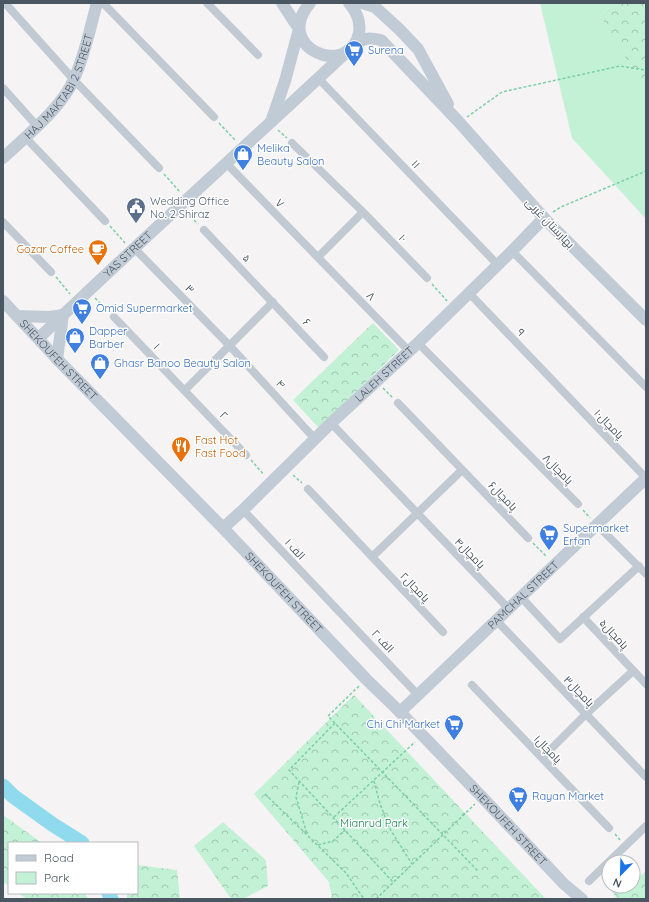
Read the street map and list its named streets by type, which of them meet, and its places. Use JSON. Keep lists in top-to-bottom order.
{
  "streets": {
    "street": [
      "HAJ MAKTABI 2 STREET",
      "۱۱",
      "۷",
      "بهارستان غربی",
      "۱۰",
      "YAS STREET",
      "۵",
      "۳",
      "۸",
      "۶",
      "۹",
      "۱",
      "SHEKOUFEH STREET",
      "LALEH STREET",
      "۴",
      "۲",
      "پامچال۱۰",
      "پامچال۸",
      "پامچال۶",
      "۱ الف",
      "پامچال۴",
      "پامچال۲",
      "PAMCHAL STREET",
      "پامچال۵",
      "۲ الف",
      "پامچال۳",
      "پامچال۱"
    ]
  },
  "crossings": [
    ["۱۱", "YAS STREET"],
    ["۱۱", "LALEH STREET"],
    ["۷", "YAS STREET"],
    ["۷", "۸"],
    ["بهارستان غربی", "YAS STREET"],
    ["بهارستان غربی", "LALEH STREET"],
    ["YAS STREET", "۳"],
    ["YAS STREET", "SHEKOUFEH STREET"],
    ["۵", "۶"],
    ["۳", "۴"],
    ["۸", "LALEH STREET"],
    ["۹", "LALEH STREET"],
    ["۹", "پامچال۱۰"],
    ["۱", "۲"],
    ["SHEKOUFEH STREET", "LALEH STREET"],
    ["SHEKOUFEH STREET", "PAMCHAL STREET"],
    ["LALEH STREET", "۴"],
    ["LALEH STREET", "پامچال۸"],
    ["LALEH STREET", "۱ الف"],
    ["پامچال۱۰", "PAMCHAL STREET"],
    ["۱ الف", "۲ الف"],
    ["پامچال۴", "PAMCHAL STREET"],
    ["PAMCHAL STREET", "۲ الف"],
    ["PAMCHAL STREET", "پامچال۳"]
  ],
  "parks": ["Mianrud Park"],
  "places": {
    "supermarket": [
      "Surena",
      "Omid Supermarket",
      "Supermarket Erfan",
      "Chi Chi Market",
      "Rayan Market"
    ],
    "shop": ["Melika Beauty Salon", "Dapper Barber", "Ghasr Banoo Beauty Salon"],
    "public building": ["Wedding Office No. 2 Shiraz"],
    "cafe": ["Gozar Coffee"],
    "restaurant": ["Fast Hot Fast Food"]
  },
  "legend": ["Road", "Park"],
  "north": "bottom left"
}
